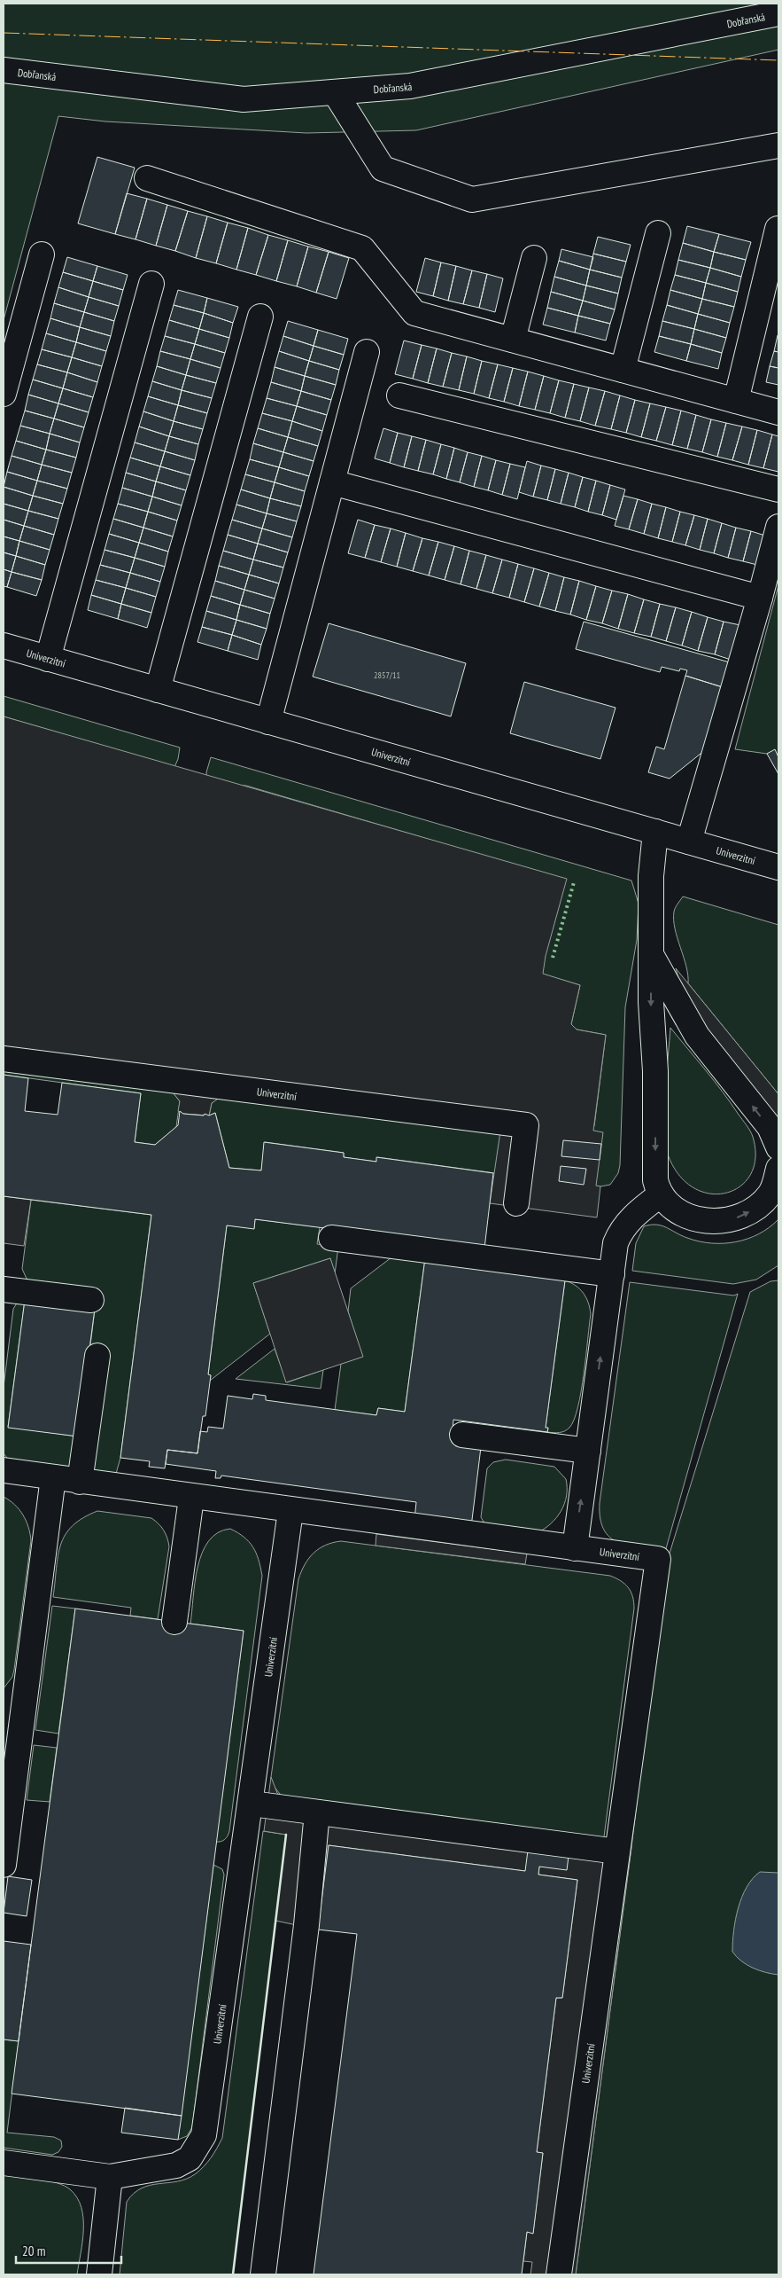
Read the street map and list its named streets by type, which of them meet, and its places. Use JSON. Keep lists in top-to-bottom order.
{
  "streets": {
    "street": ["Dobřanská", "Univerzitní"]
  },
  "house_numbers": ["2857/11"],
  "scale_bar": "20 m"
}
